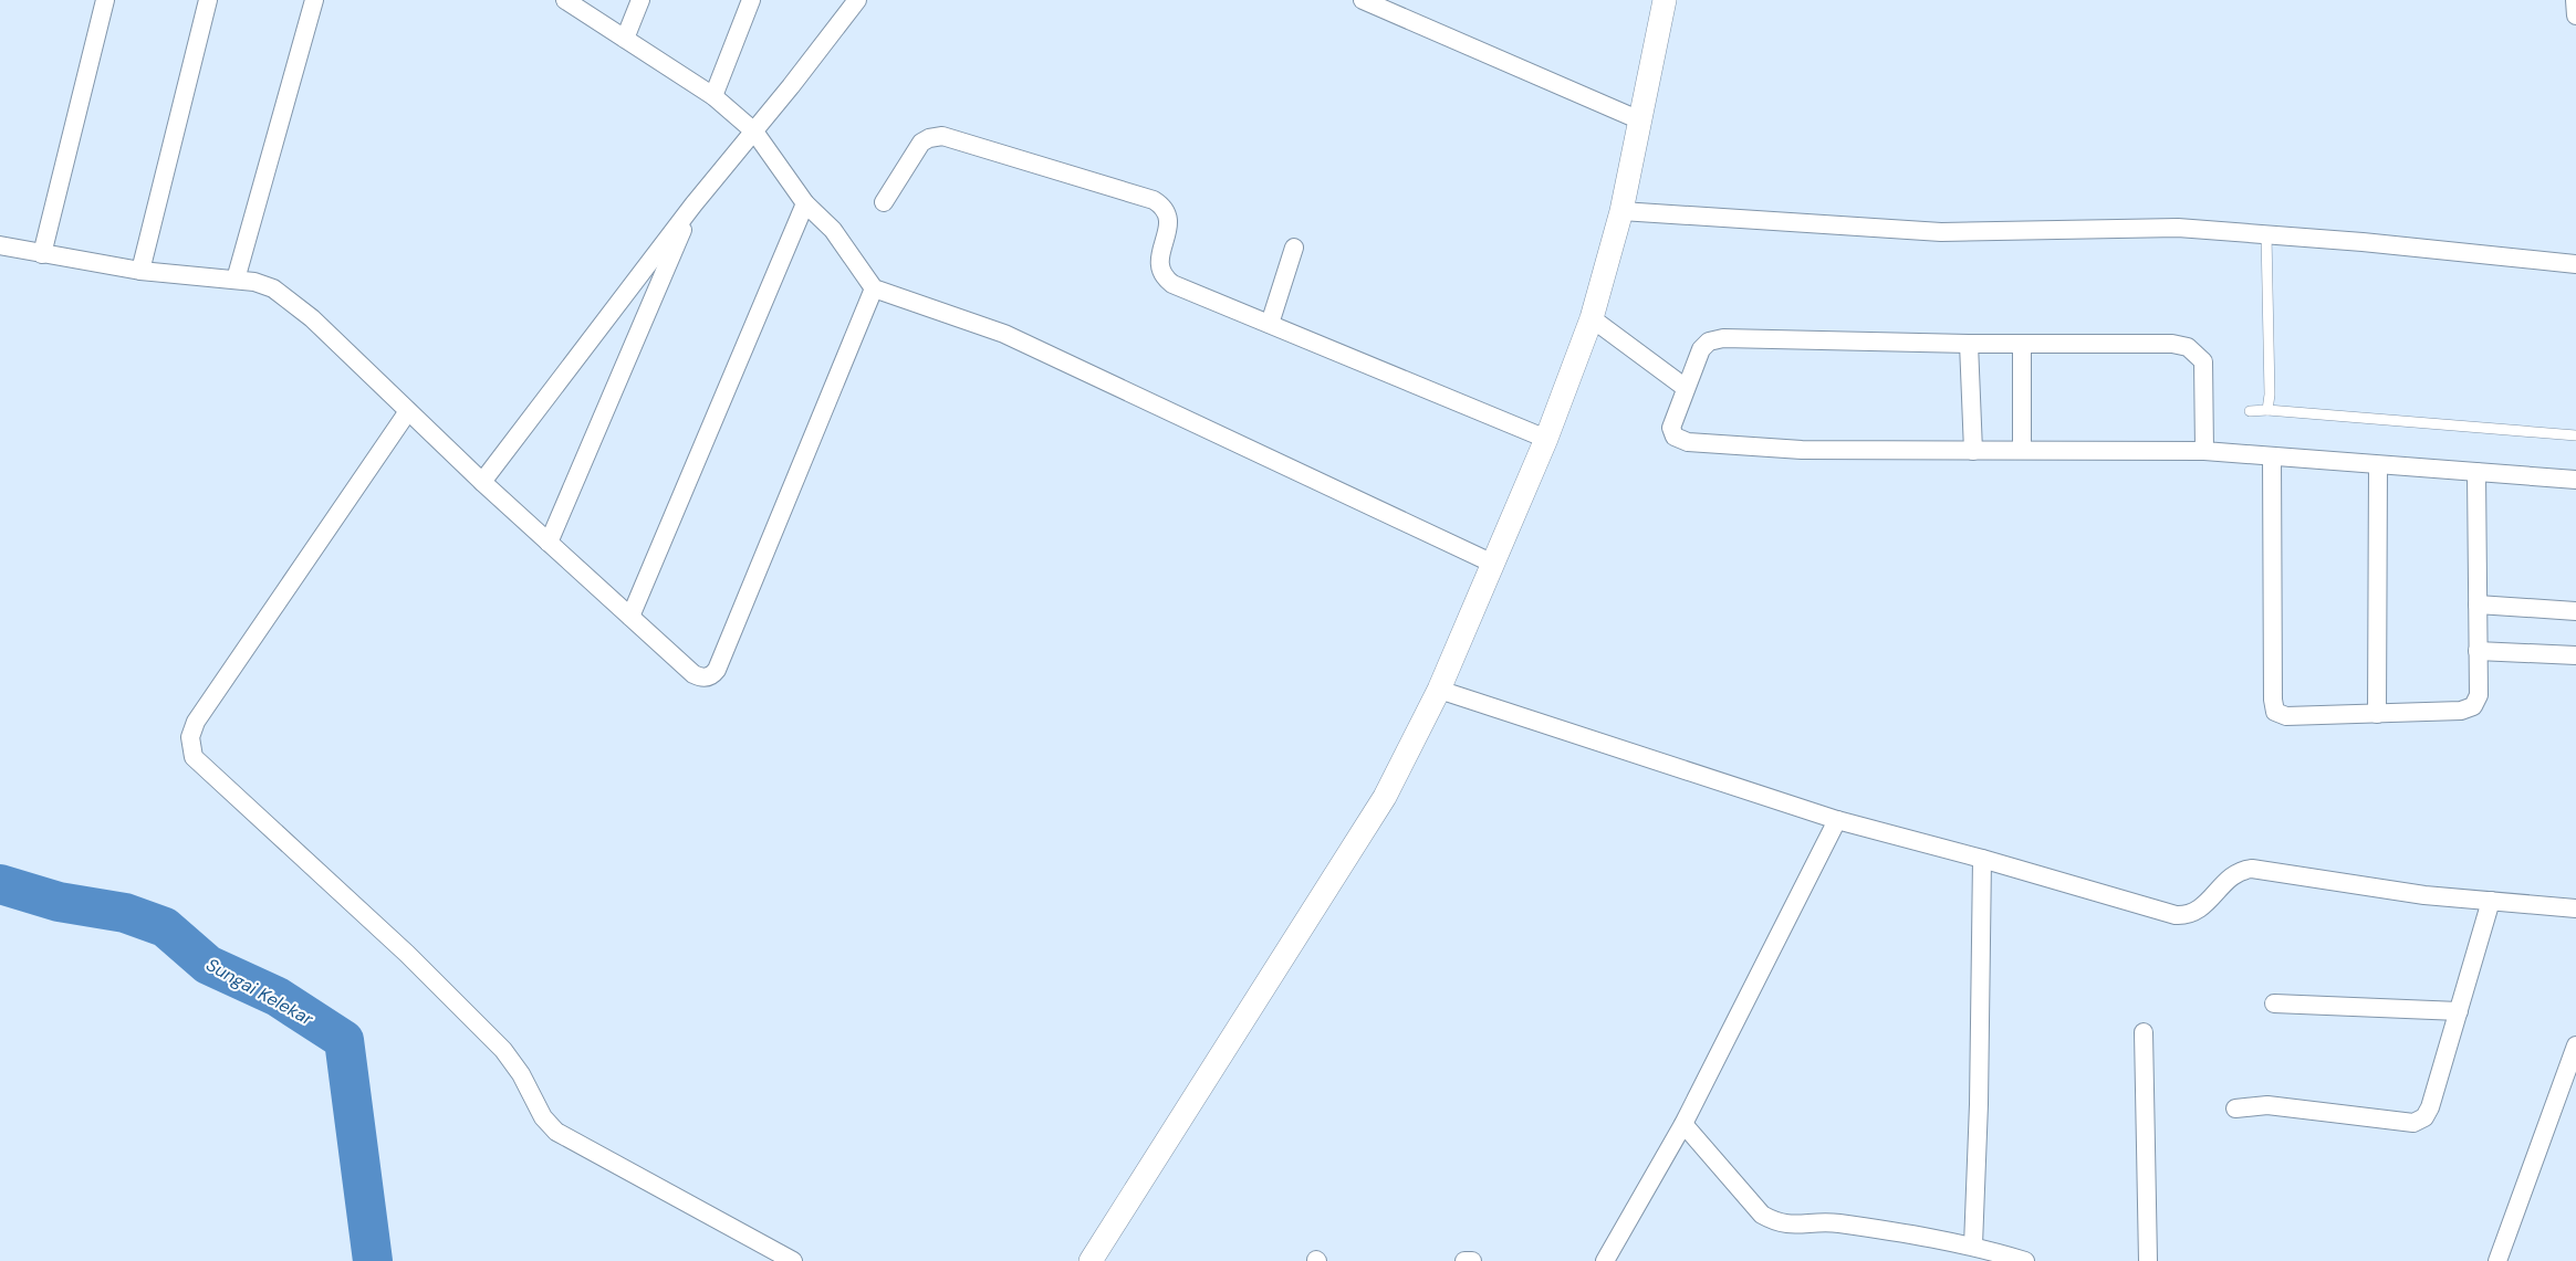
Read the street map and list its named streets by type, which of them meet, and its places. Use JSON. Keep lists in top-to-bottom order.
{
  "water": ["Sungai Kelekar"]
}
